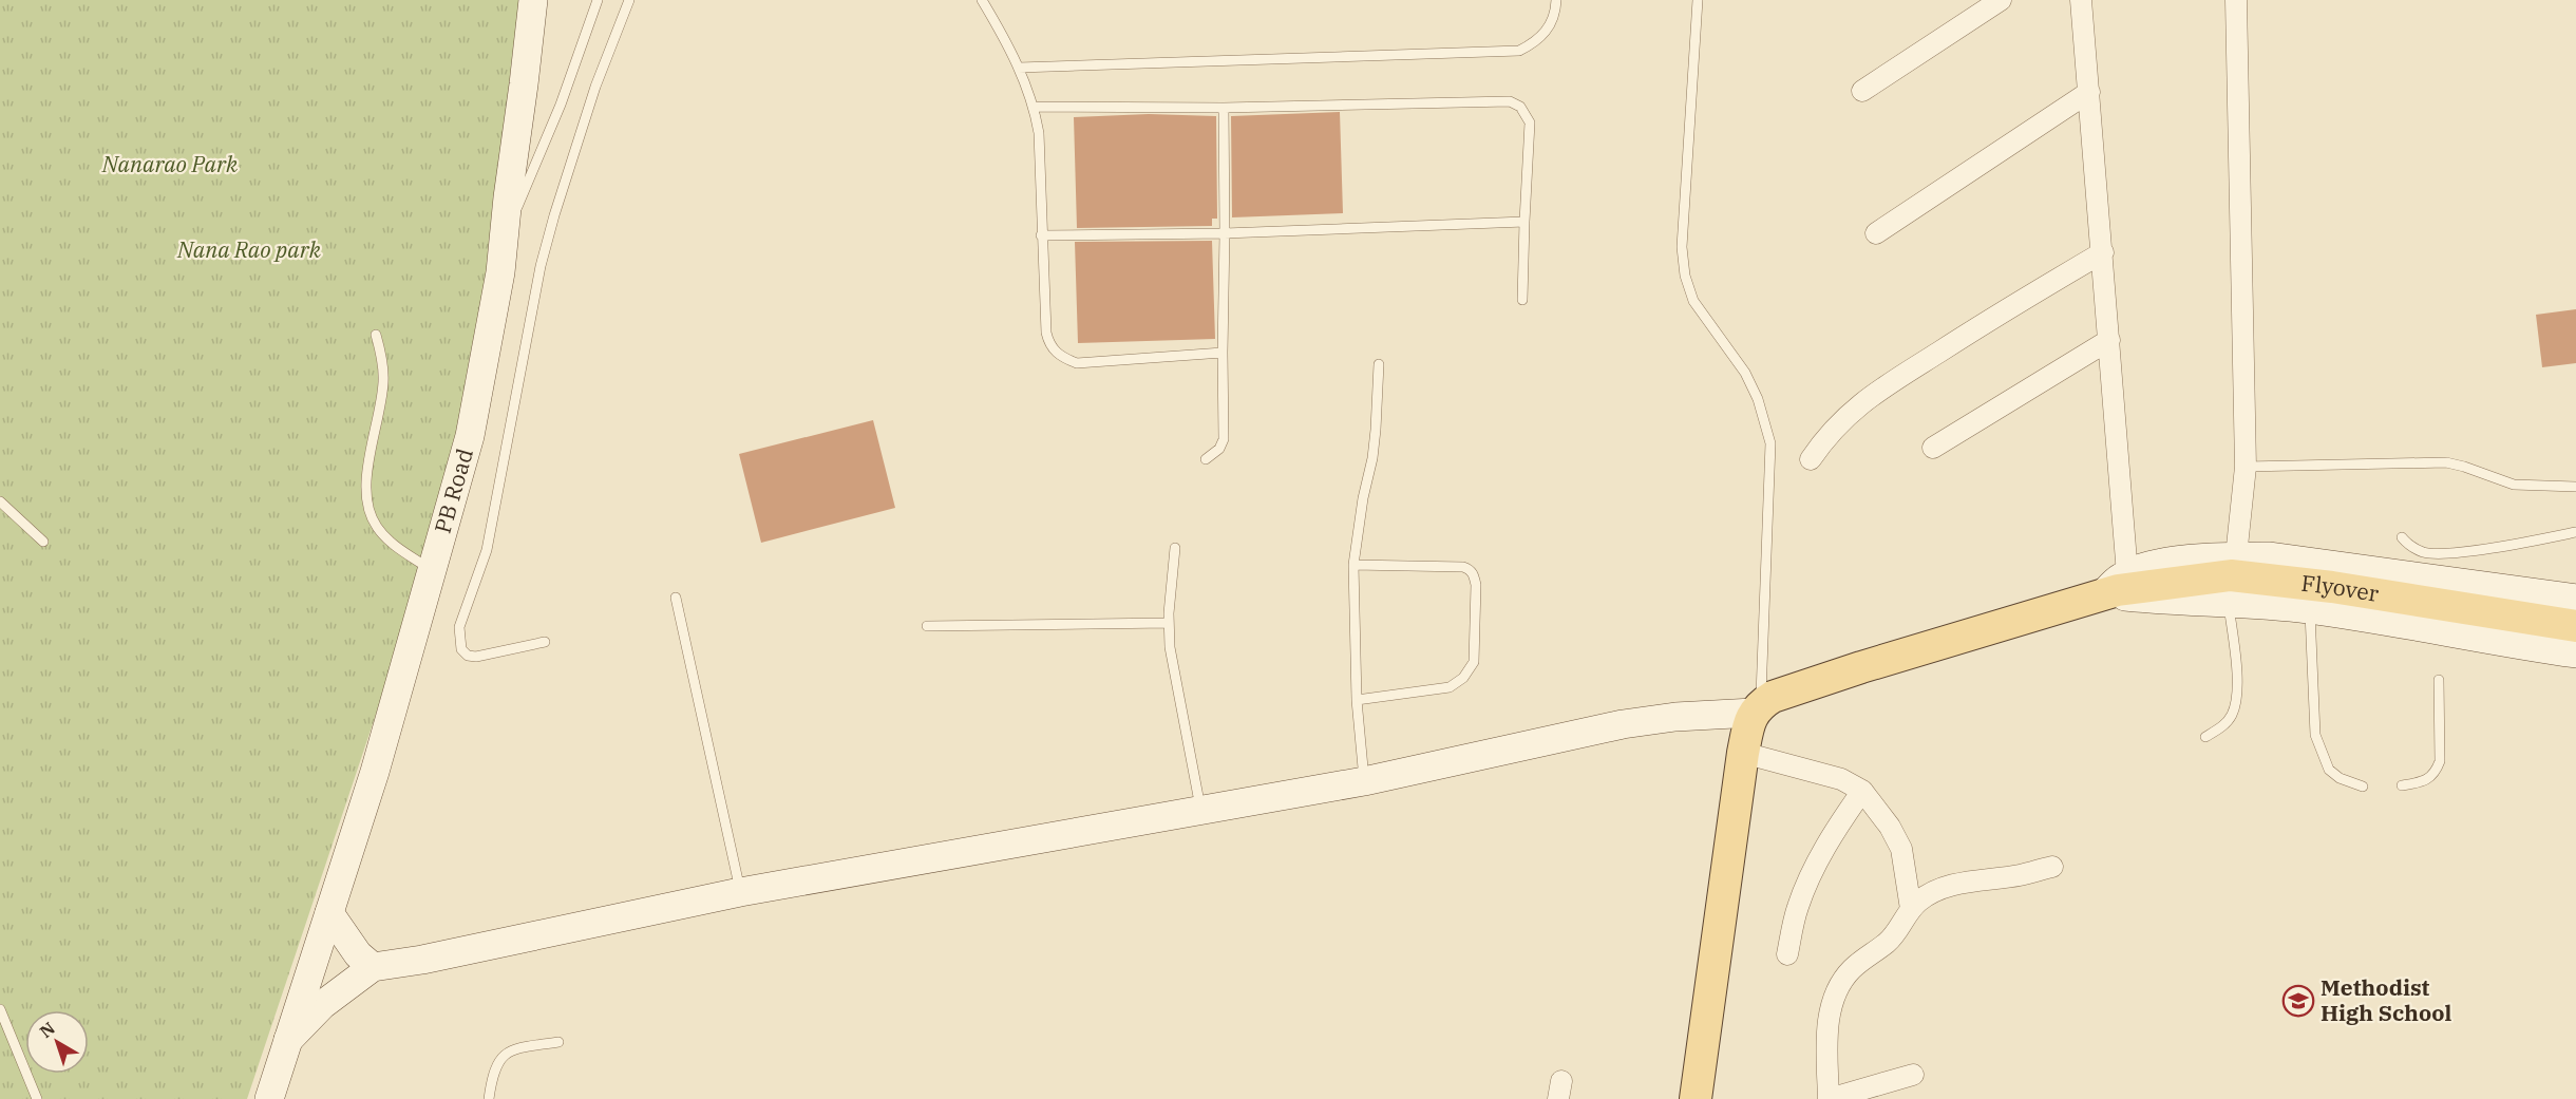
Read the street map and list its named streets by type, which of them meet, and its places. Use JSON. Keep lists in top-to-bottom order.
{
  "streets": {
    "main road": ["Flyover"],
    "street": ["PB Road"]
  },
  "parks": ["Nanarao Park", "Nana Rao park"],
  "places": {
    "school or university": ["Methodist High School"]
  },
  "north": "top left"
}
